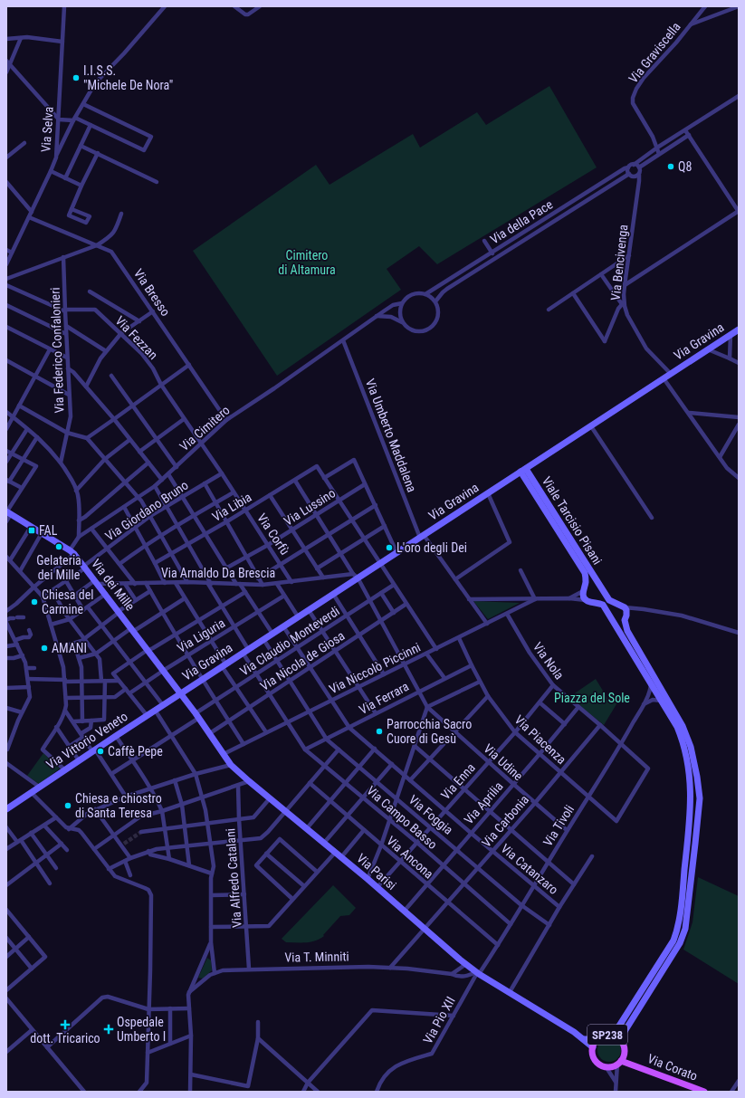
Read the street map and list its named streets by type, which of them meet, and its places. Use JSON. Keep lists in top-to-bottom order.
{
  "streets": {
    "main road": [
      "Via Gravina",
      "Viale Tarcisio Pisani",
      "Via dei Mille",
      "Via Vittorio Veneto",
      "Via Parisi",
      "SP238",
      "Via Corato"
    ],
    "street": [
      "Via Graviscella",
      "Via Selva",
      "Via della Pace",
      "Via Bencivenga",
      "Via Bresso",
      "Via Fezzan",
      "Via Federico Confalonieri",
      "Via Cimitero",
      "Via Umberto Maddalena",
      "Via Libia",
      "Via Lussino",
      "Via Giordano Bruno",
      "Via Corfù",
      "Via Arnaldo Da Brescia",
      "Via Liguria",
      "Via Claudio Monteverdi",
      "Via Nicola de Giosa",
      "Via Nola",
      "Via Niccolò Piccinni",
      "Via Ferrara",
      "Via Piacenza",
      "Via Udine",
      "Via Enna",
      "Via Aprilia",
      "Via Foggia",
      "Via Campo Basso",
      "Via Carbonia",
      "Via Tivoli",
      "Via Ancona",
      "Via Catanzaro",
      "Via Alfredo Catalani",
      "Via T. Minniti",
      "Via Pio XII"
    ]
  },
  "crossings": [
    ["Via Selva", "Via Bresso"],
    ["Via della Pace", "Via Bencivenga"],
    ["Via della Pace", "Via Cimitero"],
    ["Via Bencivenga", "Via Gravina"],
    ["Via Bresso", "Via Cimitero"],
    ["Via Fezzan", "Via Federico Confalonieri"],
    ["Via Fezzan", "Via Cimitero"],
    ["Via Fezzan", "Via Corfù"],
    ["Via Gravina", "Via Umberto Maddalena"],
    ["Via Gravina", "Viale Tarcisio Pisani"],
    ["Via Gravina", "Via Arnaldo Da Brescia"],
    ["Via Gravina", "Via dei Mille"],
    ["Via Gravina", "Via Vittorio Veneto"],
    ["Via Gravina", "Via Foggia"],
    ["Via Gravina", "Via Campo Basso"],
    ["Via Gravina", "Via Catanzaro"],
    ["Via Gravina", "Via Parisi"],
    ["Via Cimitero", "Via Umberto Maddalena"],
    ["Via Cimitero", "Via Corfù"],
    ["Via Cimitero", "Via dei Mille"],
    ["Via Cimitero", "Via Campo Basso"],
    ["Via Umberto Maddalena", "Via Niccolò Piccinni"],
    ["Via Libia", "Via Corfù"],
    ["Via Libia", "Via Campo Basso"],
    ["Via Lussino", "Via Corfù"],
    ["Via Giordano Bruno", "Via Corfù"],
    ["Via Giordano Bruno", "Via dei Mille"],
    ["Via Giordano Bruno", "Via Campo Basso"],
    ["Via Corfù", "Via Arnaldo Da Brescia"],
    ["Via Arnaldo Da Brescia", "Via dei Mille"],
    ["Via Arnaldo Da Brescia", "Via Campo Basso"],
    ["Via dei Mille", "Via Liguria"],
    ["Via dei Mille", "Via Vittorio Veneto"],
    ["Via dei Mille", "Via Parisi"],
    ["Via Liguria", "Via Campo Basso"],
    ["Via Claudio Monteverdi", "Via Foggia"],
    ["Via Claudio Monteverdi", "Via Campo Basso"],
    ["Via Claudio Monteverdi", "Via Catanzaro"],
    ["Via Claudio Monteverdi", "Via Parisi"],
    ["Via Nicola de Giosa", "Via Foggia"],
    ["Via Nicola de Giosa", "Via Campo Basso"],
    ["Via Nicola de Giosa", "Via Catanzaro"],
    ["Via Nicola de Giosa", "Via Parisi"],
    ["Via Nola", "Via Niccolò Piccinni"],
    ["Via Nola", "Via Piacenza"],
    ["Via Nola", "Via Enna"],
    ["Via Nola", "Via Aprilia"],
    ["Via Nola", "Via Carbonia"],
    ["Via Nola", "Via Tivoli"],
    ["Via Niccolò Piccinni", "Via Piacenza"],
    ["Via Niccolò Piccinni", "Via Foggia"],
    ["Via Niccolò Piccinni", "Via Campo Basso"],
    ["Via Niccolò Piccinni", "Via Catanzaro"],
    ["Via Niccolò Piccinni", "Via Parisi"],
    ["Via Ferrara", "Via Piacenza"],
    ["Via Ferrara", "Via Foggia"],
    ["Via Ferrara", "Via Campo Basso"],
    ["Via Ferrara", "Via Catanzaro"],
    ["Via Piacenza", "Via Enna"],
    ["Via Piacenza", "Via Aprilia"],
    ["Via Piacenza", "Via Carbonia"],
    ["Via Piacenza", "Via Tivoli"],
    ["Via Vittorio Veneto", "Via Parisi"],
    ["Via Udine", "Via Enna"],
    ["Via Udine", "Via Aprilia"],
    ["Via Udine", "Via Carbonia"],
    ["Via Udine", "Via Tivoli"],
    ["Via Enna", "Via Foggia"],
    ["Via Enna", "Via Campo Basso"],
    ["Via Enna", "Via Ancona"],
    ["Via Enna", "Via Catanzaro"],
    ["Via Enna", "Via Parisi"],
    ["Via Aprilia", "Via Foggia"],
    ["Via Aprilia", "Via Campo Basso"],
    ["Via Aprilia", "Via Ancona"],
    ["Via Aprilia", "Via Catanzaro"],
    ["Via Aprilia", "Via Parisi"],
    ["Via Foggia", "Via Carbonia"],
    ["Via Foggia", "Via Tivoli"],
    ["Via Campo Basso", "Via Carbonia"],
    ["Via Campo Basso", "Via Tivoli"],
    ["Via Carbonia", "Via Ancona"],
    ["Via Carbonia", "Via Catanzaro"],
    ["Via Carbonia", "Via Parisi"],
    ["Via Carbonia", "Via T. Minniti"],
    ["Via Tivoli", "Via Ancona"],
    ["Via Tivoli", "Via Catanzaro"],
    ["Via Tivoli", "Via Parisi"],
    ["Via Tivoli", "Via T. Minniti"],
    ["Via Tivoli", "Via Pio XII"],
    ["Via Parisi", "Via T. Minniti"],
    ["Via Parisi", "Via Pio XII"],
    ["Via Parisi", "SP238"],
    ["Via Parisi", "Via Corato"],
    ["Via Alfredo Catalani", "Via T. Minniti"],
    ["Via T. Minniti", "Via Pio XII"],
    ["SP238", "Via Corato"]
  ],
  "parks": ["Cimitero di Altamura", "Piazza del Sole"],
  "places": {
    "other": [
      "I.I.S.S. \"Michele De Nora\"",
      "Q8",
      "Gelateria dei Mille",
      "L'oro degli Dei",
      "Chiesa del Carmine",
      "AMANI",
      "Parrocchia Sacro Cuore di Gesù",
      "Caffè Pepe",
      "Chiesa e chiostro di Santa Teresa"
    ],
    "transit": ["FAL"],
    "health": ["dott. Tricarico", "Ospedale Umberto I"]
  }
}
